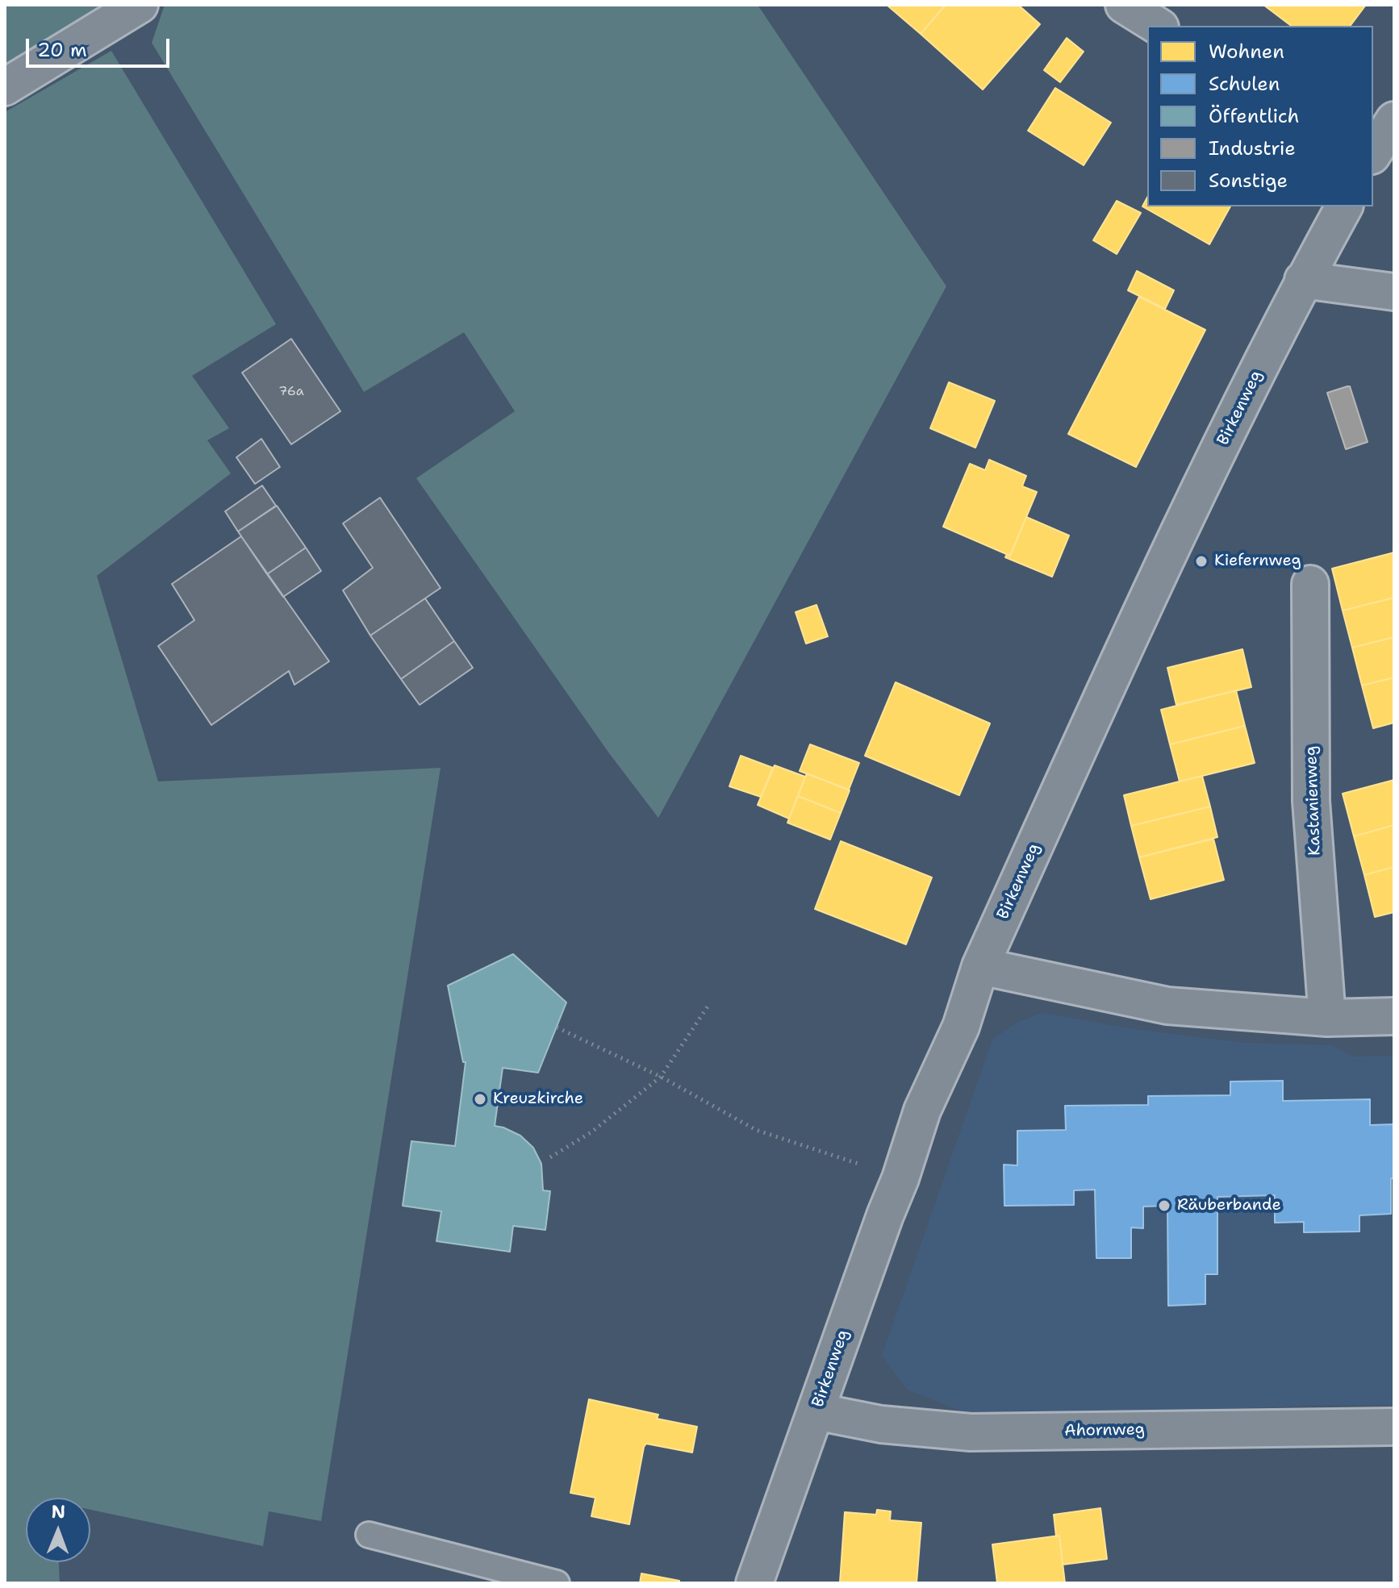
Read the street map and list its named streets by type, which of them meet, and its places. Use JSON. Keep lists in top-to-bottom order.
{
  "streets": {
    "street": ["Birkenweg", "Kastanienweg", "Ahornweg"]
  },
  "crossings": [
    ["Birkenweg", "Ahornweg"]
  ],
  "places": ["Kiefernweg", "Kreuzkirche", "Räuberbande"],
  "house_numbers": ["76a"],
  "legend": [
    "Wohnen",
    "Schulen",
    "Öffentlich",
    "Industrie",
    "Sonstige"
  ],
  "scale_bar": "20 m",
  "north": "top"
}
